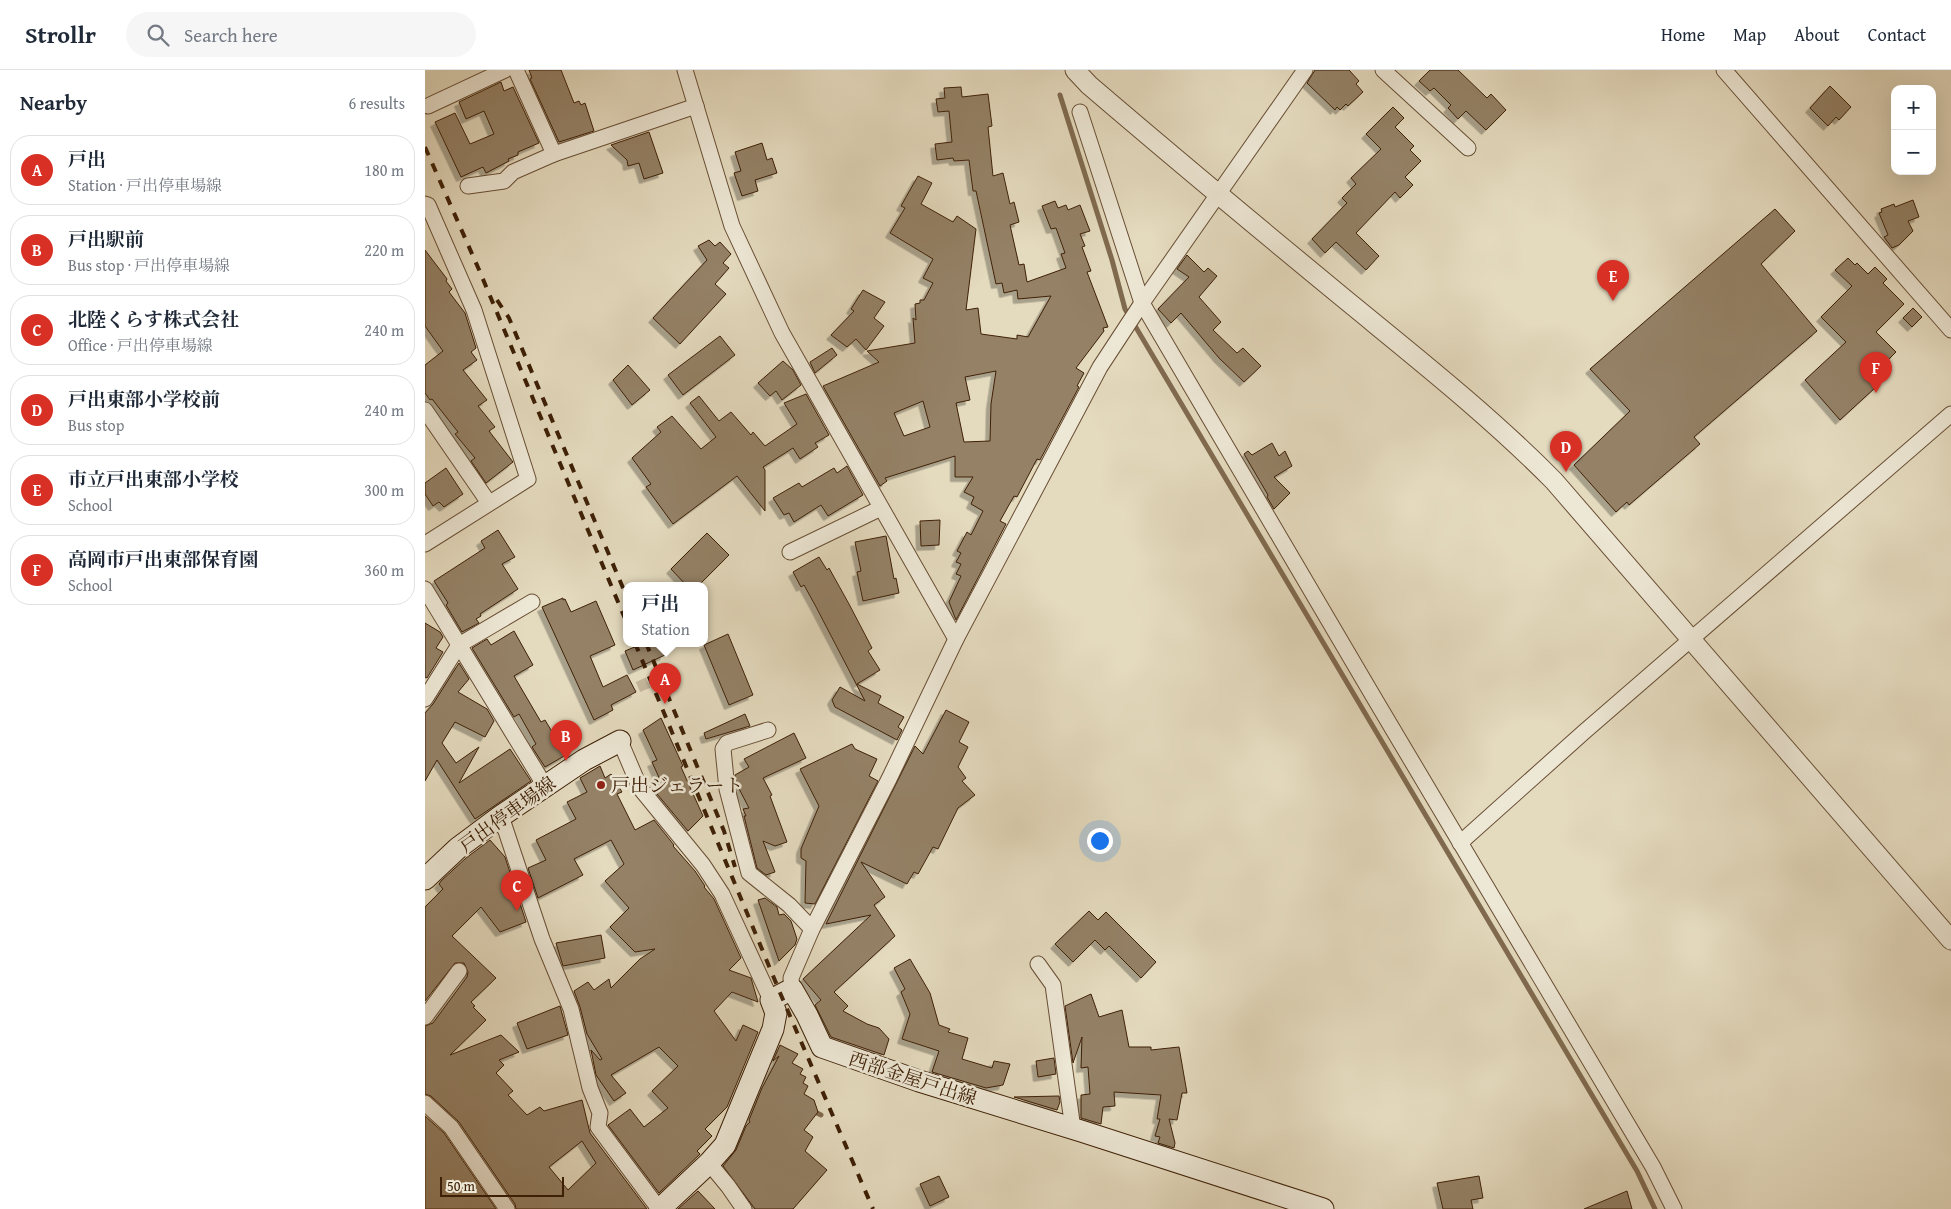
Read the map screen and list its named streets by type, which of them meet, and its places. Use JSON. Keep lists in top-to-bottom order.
{
  "streets": {
    "main road": ["戸出停車場線", "西部金屋戸出線"]
  },
  "places": ["戸出ジェラート"],
  "scale_bar": "50 m",
  "page": {
    "header": "Strollr",
    "search": "Search here",
    "nav": [
      "Home",
      "Map",
      "About",
      "Contact"
    ],
    "heading": ["Nearby", "6 results"],
    "map_buttons": ["+", "−"],
    "list": [
      {
        "mark": "A",
        "name": "戸出",
        "note": "Station · 戸出停車場線",
        "value": "180 m"
      },
      {
        "mark": "B",
        "name": "戸出駅前",
        "note": "Bus stop · 戸出停車場線",
        "value": "220 m"
      },
      {
        "mark": "C",
        "name": "北陸くらす株式会社",
        "note": "Office · 戸出停車場線",
        "value": "240 m"
      },
      {
        "mark": "D",
        "name": "戸出東部小学校前",
        "note": "Bus stop",
        "value": "240 m"
      },
      {
        "mark": "E",
        "name": "市立戸出東部小学校",
        "note": "School",
        "value": "300 m"
      },
      {
        "mark": "F",
        "name": "高岡市戸出東部保育園",
        "note": "School",
        "value": "360 m"
      }
    ],
    "pins": [
      "E",
      "F",
      "D",
      "A",
      "B",
      "C"
    ],
    "popup": ["戸出", "Station"],
    "scale": "50 m"
  }
}
